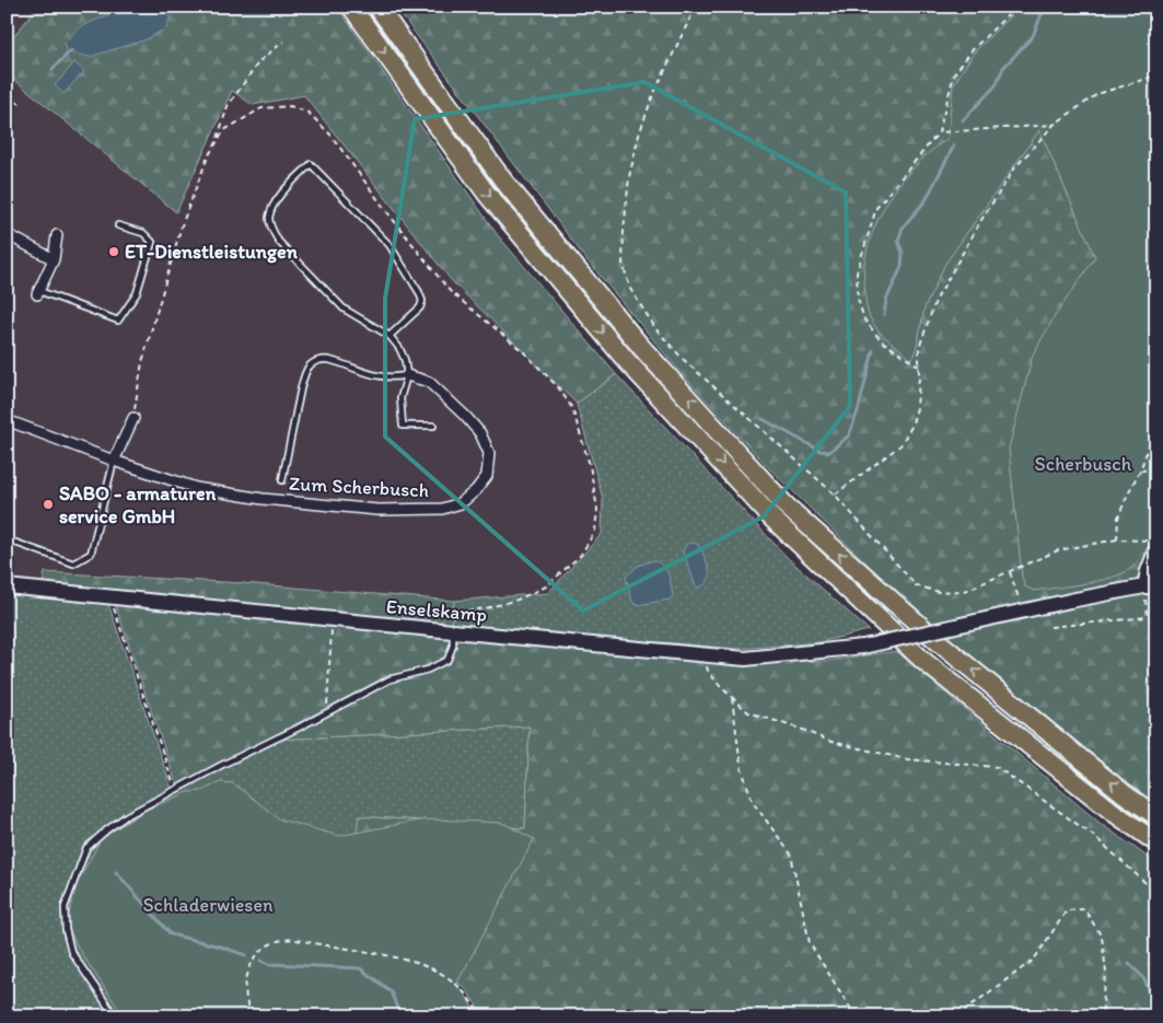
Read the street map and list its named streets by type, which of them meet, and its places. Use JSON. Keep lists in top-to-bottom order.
{
  "streets": {
    "main road": ["Enselskamp"],
    "street": ["Zum Scherbusch"]
  },
  "parks": ["Scherbusch", "Schladerwiesen"],
  "places": ["ET-Dienstleistungen", "SABO - armaturen service GmbH"]
}
